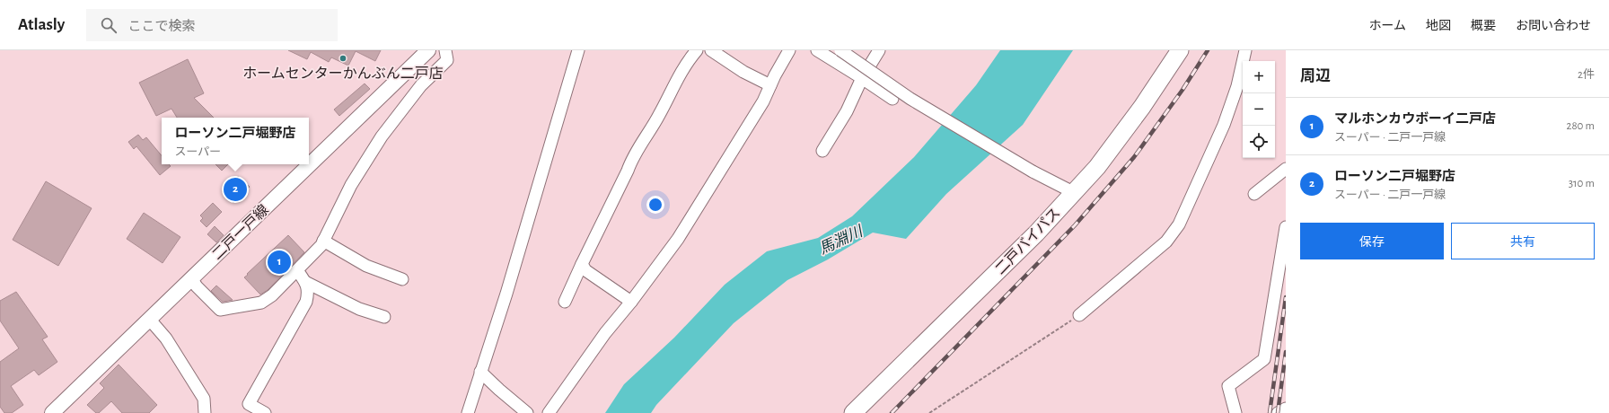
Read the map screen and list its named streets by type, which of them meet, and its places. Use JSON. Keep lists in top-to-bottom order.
{
  "streets": {
    "highway": ["二戸バイパス"],
    "main road": ["二戸一戸線"]
  },
  "water": ["馬淵川"],
  "places": ["ホームセンターかんぶん二戸店"],
  "page": {
    "header": "Atlasly",
    "search": "ここで検索",
    "nav": [
      "ホーム",
      "地図",
      "概要",
      "お問い合わせ"
    ],
    "heading": ["周辺", "2件"],
    "map_buttons": ["+", "−"],
    "list": [
      {
        "mark": "1",
        "name": "マルホンカウボーイ二戸店",
        "note": "スーパー · 二戸一戸線",
        "value": "280 m"
      },
      {
        "mark": "2",
        "name": "ローソン二戸堀野店",
        "note": "スーパー · 二戸一戸線",
        "value": "310 m"
      }
    ],
    "popup": ["ローソン二戸堀野店", "スーパー"],
    "pins": ["2", "1"],
    "buttons": ["保存", "共有"]
  }
}
